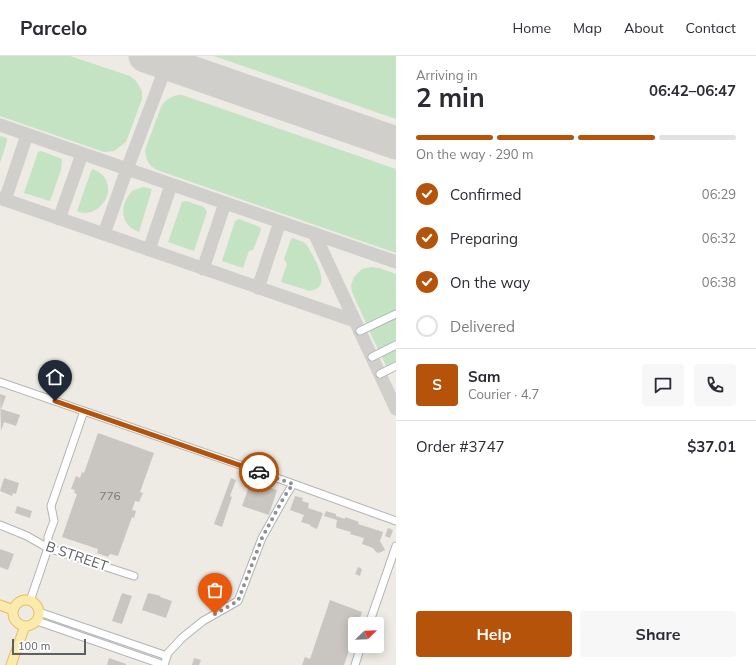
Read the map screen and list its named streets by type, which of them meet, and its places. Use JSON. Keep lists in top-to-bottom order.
{
  "streets": {
    "street": ["B STREET"]
  },
  "house_numbers": ["776"],
  "scale_bar": "100 m",
  "north": "top right",
  "page": {
    "header": "Parcelo",
    "nav": [
      "Home",
      "Map",
      "About",
      "Contact"
    ],
    "heading": ["2 min", "Arriving in", "06:42–06:47"],
    "panel": [
      "Sam",
      "Courier · 4.7",
      "Order #3747",
      "$37.01"
    ],
    "bar": "On the way · 290 m",
    "list": [
      ["Confirmed", "06:29"],
      ["Preparing", "06:32"],
      ["On the way", "06:38"],
      "Delivered"
    ],
    "round": "S",
    "buttons": ["Help", "Share"],
    "scale": "100 m"
  }
}
